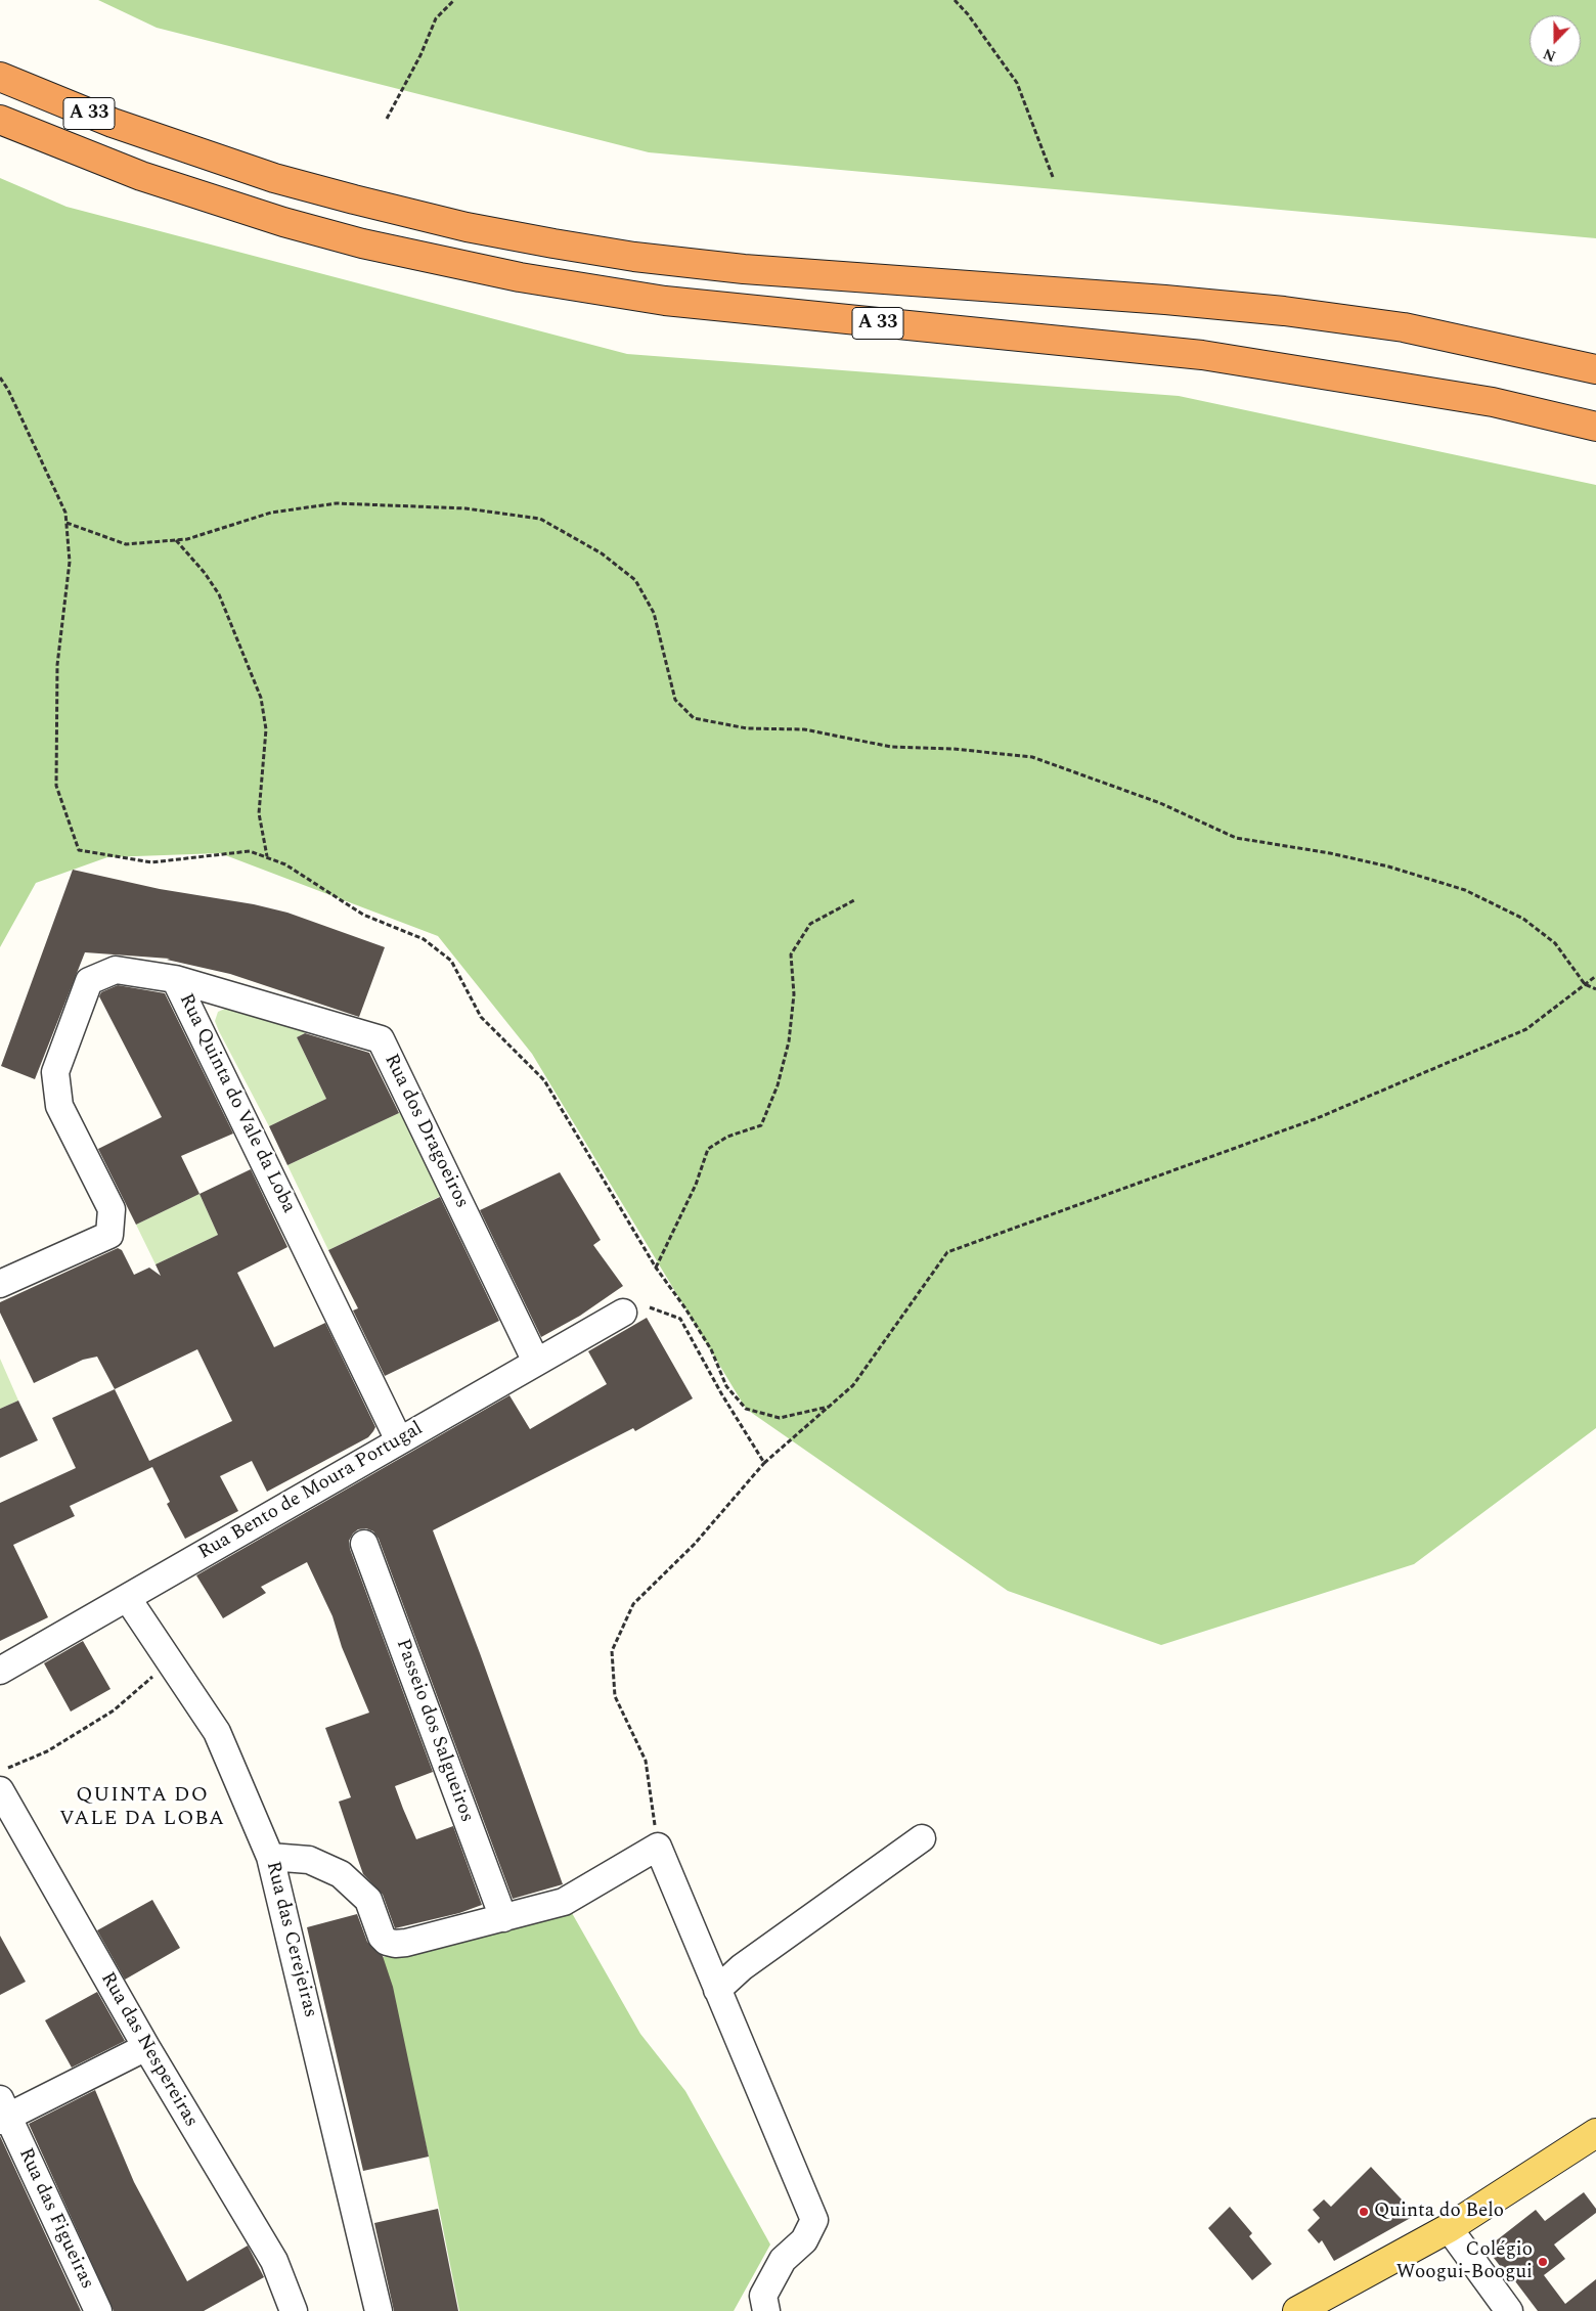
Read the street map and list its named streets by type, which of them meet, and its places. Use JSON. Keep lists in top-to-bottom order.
{
  "streets": {
    "highway": ["A 33"],
    "street": [
      "Rua Quinta do Vale da Loba",
      "Rua dos Dragoeiros",
      "Rua Bento de Moura Portugal",
      "Passeio dos Salgueiros",
      "Rua das Cerejeiras",
      "Rua das Nespereiras",
      "Rua das Figueiras"
    ]
  },
  "crossings": [
    ["Rua Quinta do Vale da Loba", "Rua dos Dragoeiros"],
    ["Rua Quinta do Vale da Loba", "Rua Bento de Moura Portugal"],
    ["Rua dos Dragoeiros", "Rua Bento de Moura Portugal"],
    ["Rua Bento de Moura Portugal", "Rua das Cerejeiras"]
  ],
  "districts": ["QUINTA DO VALE DA LOBA"],
  "places": ["Quinta do Belo", "Colégio Woogui-Boogui"],
  "north": "bottom"
}
